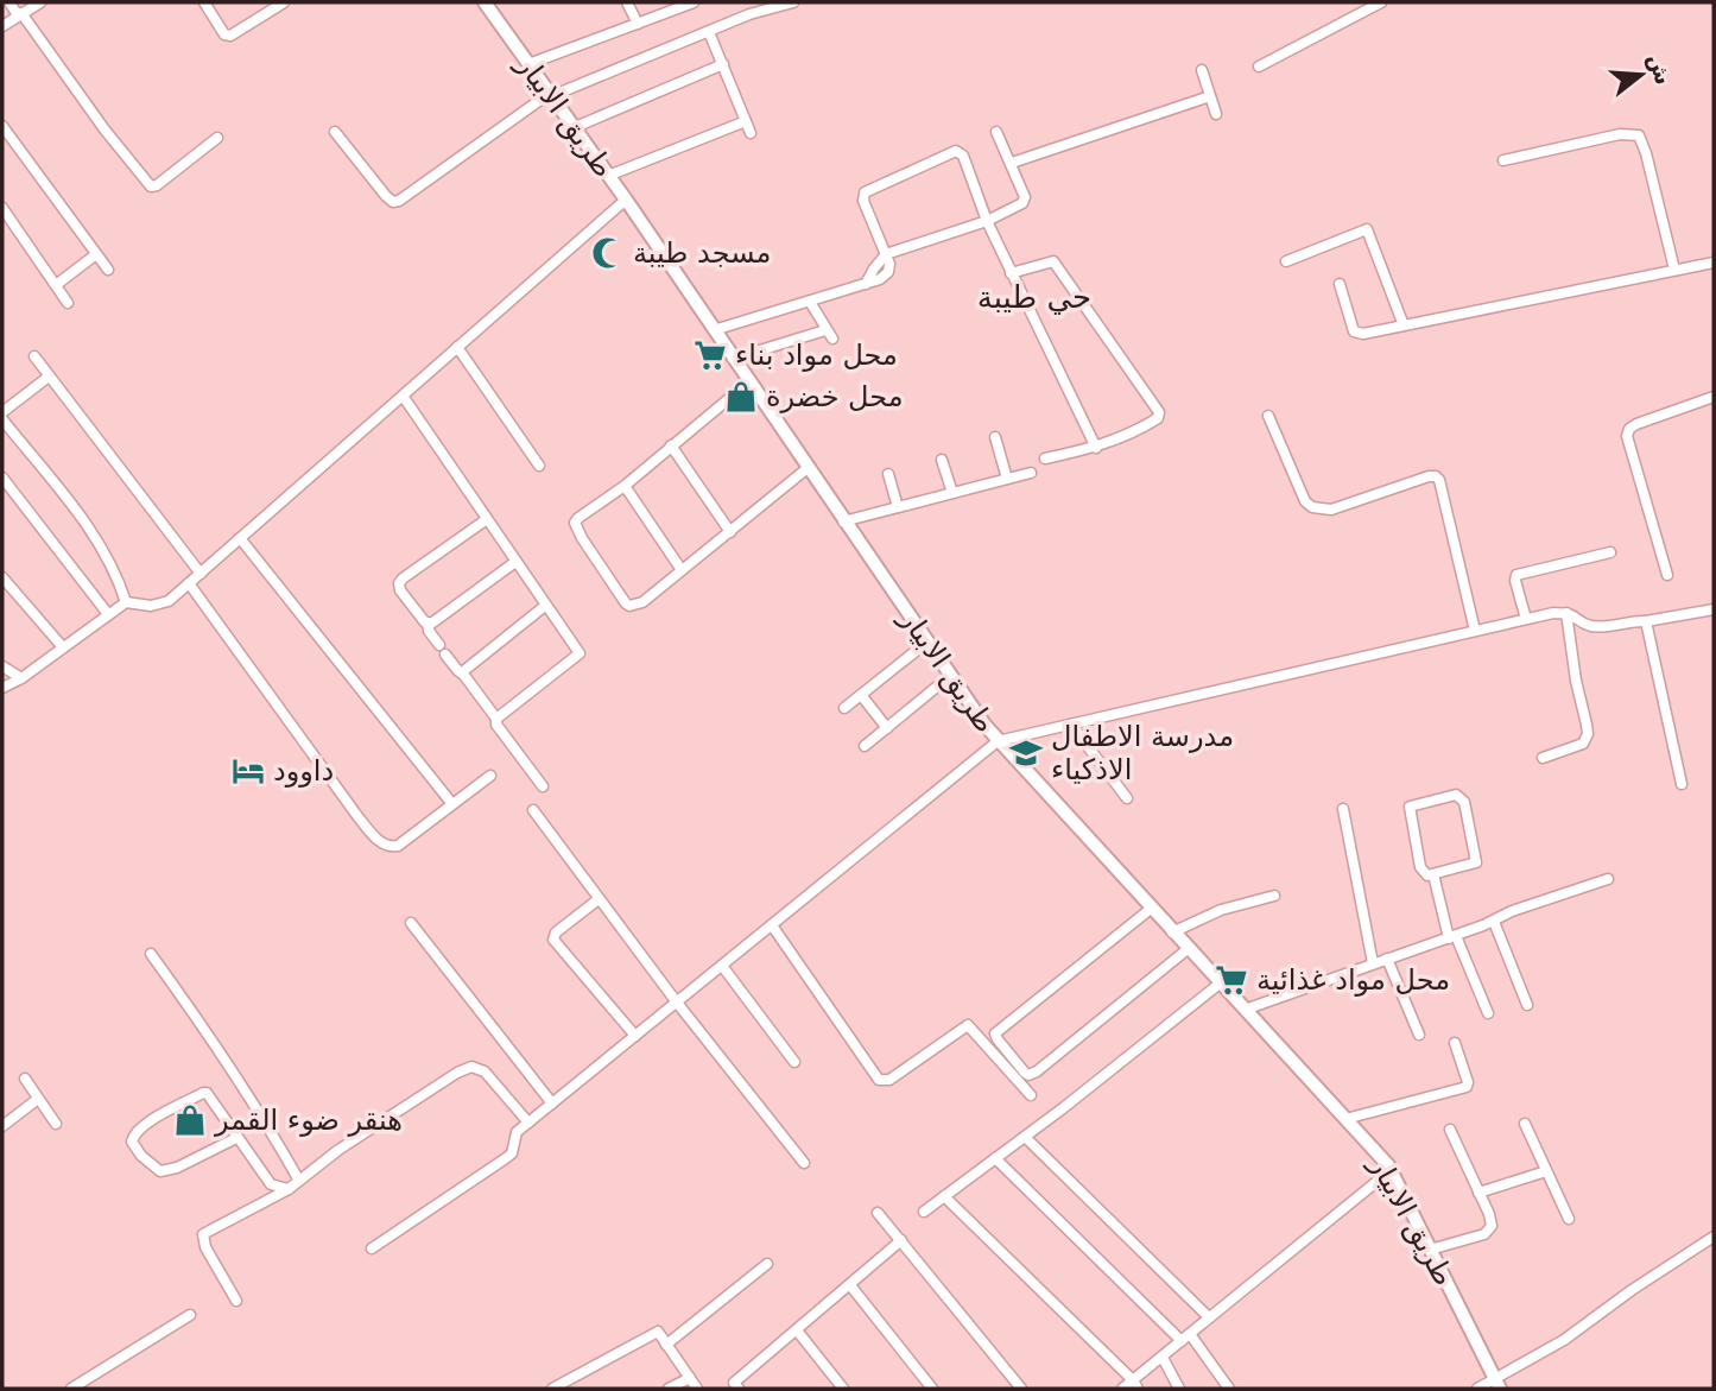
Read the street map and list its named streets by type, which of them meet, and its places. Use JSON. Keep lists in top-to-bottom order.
{
  "streets": {
    "main road": ["طريق الابيار"]
  },
  "districts": ["حي طيبة"],
  "places": {
    "mosque": ["مسجد طيبة"],
    "supermarket": ["محل مواد بناء", "محل مواد غذائية"],
    "shop": ["محل خضرة", "هنقر ضوء القمر"],
    "school or university": ["مدرسة الاطفال الاذكياء"],
    "hotel": ["داوود"]
  },
  "north": "right"
}
